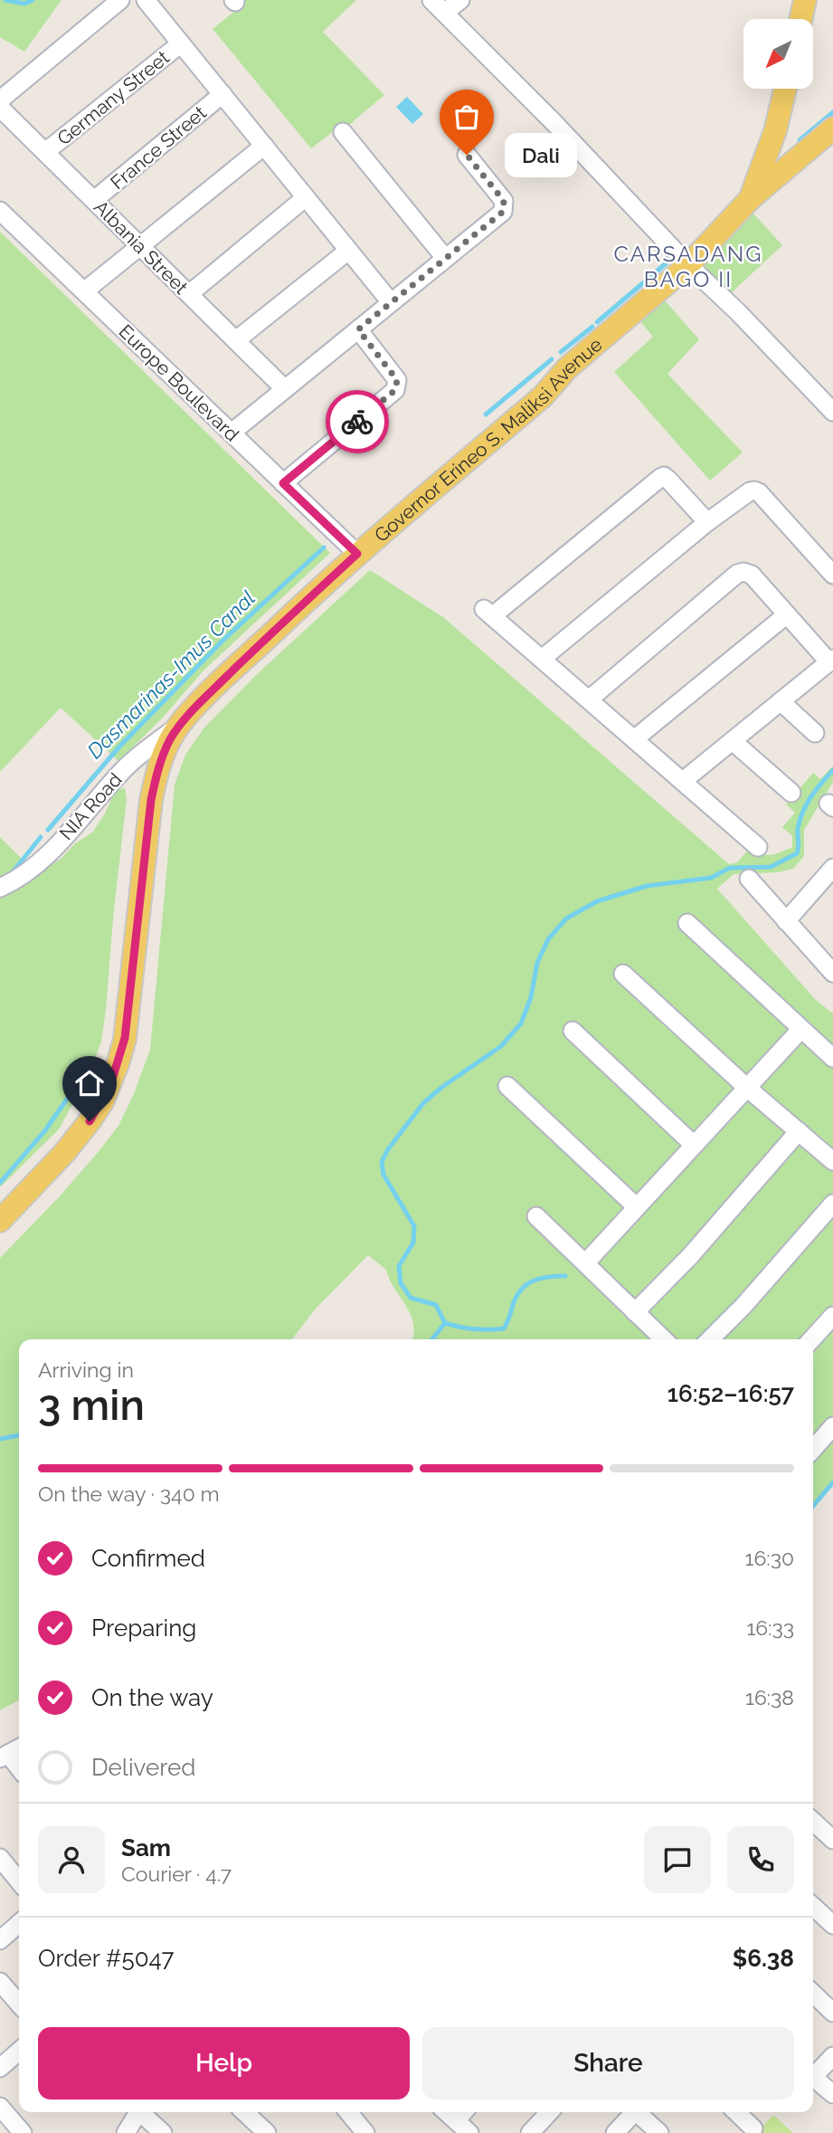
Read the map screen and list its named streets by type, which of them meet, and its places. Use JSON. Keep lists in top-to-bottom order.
{
  "streets": {
    "main road": ["Governor Erineo S. Maliksi Avenue"],
    "street": [
      "Germany Street",
      "France Street",
      "Albania Street",
      "Europe Boulevard",
      "NIA Road"
    ]
  },
  "crossings": [
    ["Germany Street", "Albania Street"],
    ["France Street", "Albania Street"],
    ["Europe Boulevard", "Governor Erineo S. Maliksi Avenue"],
    ["Governor Erineo S. Maliksi Avenue", "NIA Road"]
  ],
  "districts": ["CARSADANG BAGO II"],
  "water": ["Dasmarinas-Imus Canal"],
  "places": ["Dali"],
  "north": "bottom left",
  "page": {
    "bubble": "Dali",
    "heading": ["3 min", "Arriving in", "16:52–16:57"],
    "panel": [
      "Sam",
      "Courier · 4.7",
      "Order #5047",
      "$6.38"
    ],
    "bar": "On the way · 340 m",
    "list": [
      ["Confirmed", "16:30"],
      ["Preparing", "16:33"],
      ["On the way", "16:38"],
      "Delivered"
    ],
    "buttons": ["Help", "Share"]
  }
}
